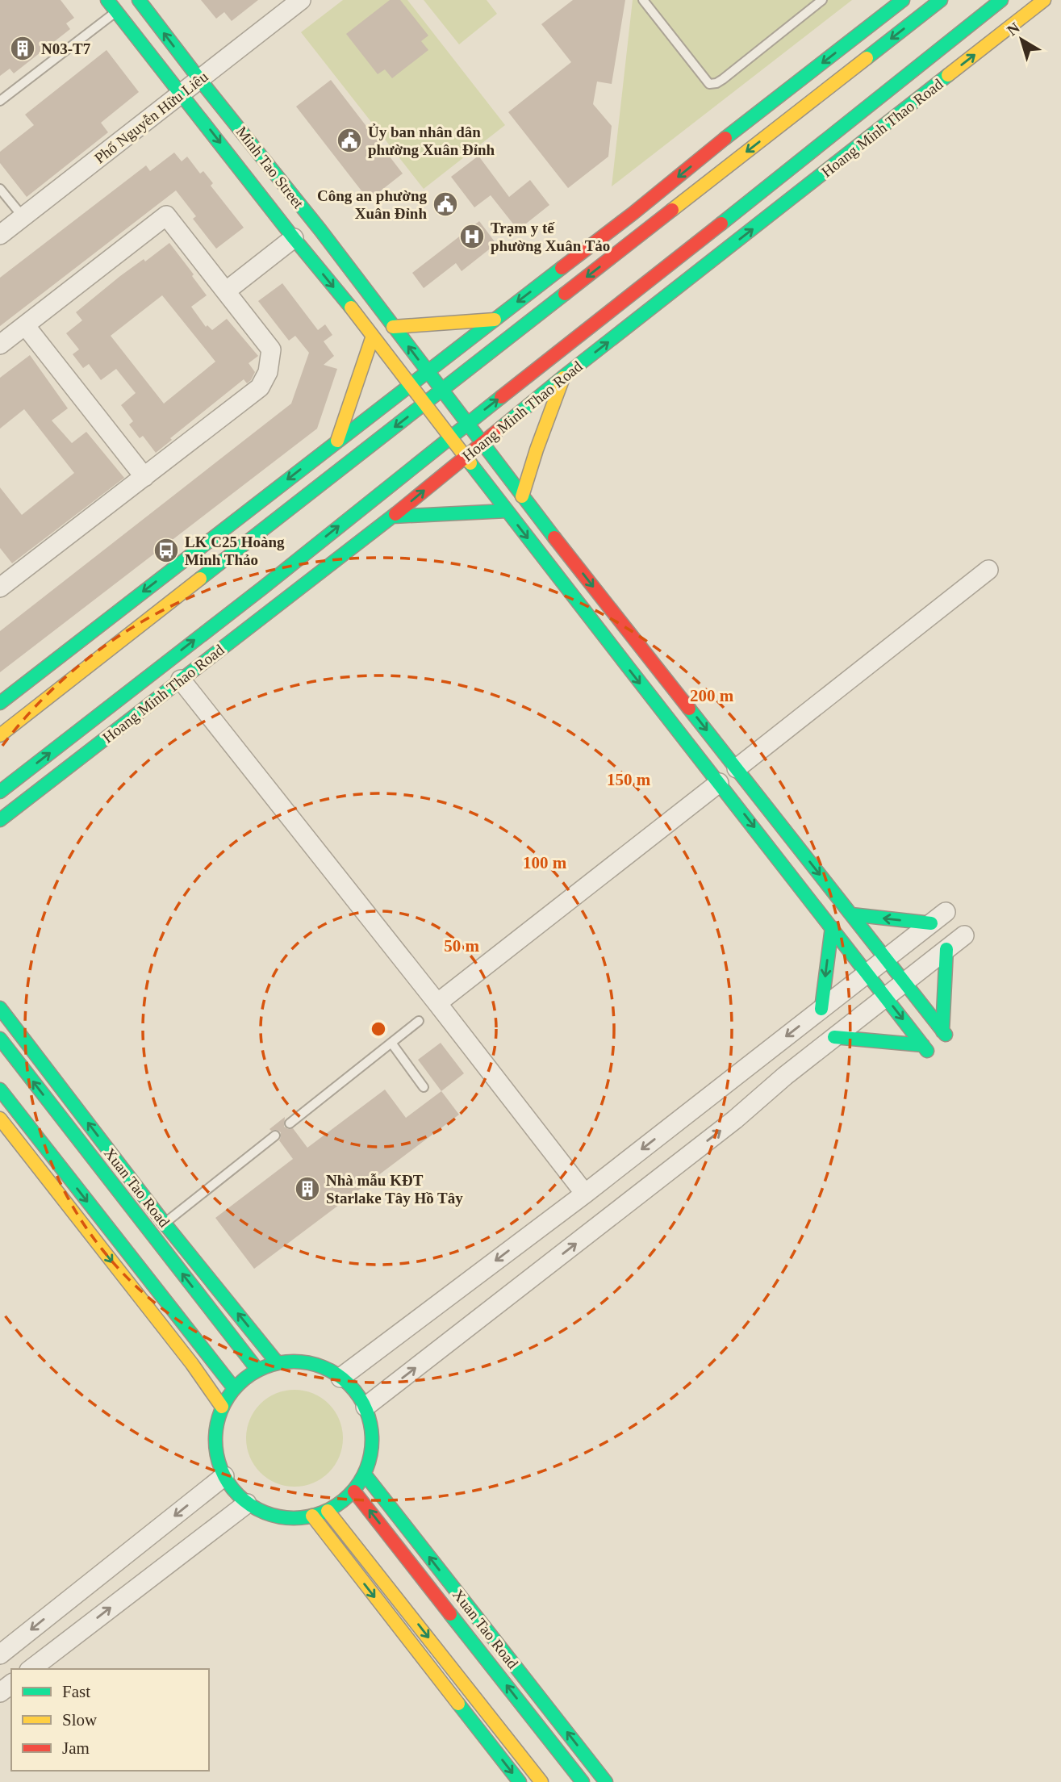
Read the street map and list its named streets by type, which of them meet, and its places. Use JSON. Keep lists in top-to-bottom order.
{
  "streets": {
    "main road": ["Hoang Minh Thao Road", "Minh Tao Street", "Xuan Tao Road"],
    "street": ["Phố Nguyễn Hữu Liêu"]
  },
  "crossings": [
    ["Phố Nguyễn Hữu Liêu", "Minh Tao Street"],
    ["Hoang Minh Thao Road", "Minh Tao Street"]
  ],
  "places": {
    "building": ["N03-T7", "Nhà mẫu KĐT Starlake Tây Hồ Tây"],
    "public building": ["Ủy ban nhân dân phường Xuân Đỉnh", "Công an phường Xuân Đỉnh"],
    "hospital": ["Trạm y tế phường Xuân Tảo"],
    "bus stop": ["LK C25 Hoàng Minh Thảo"]
  },
  "legend": ["Fast", "Slow", "Jam"],
  "north": "top left",
  "rings": [
    "200 m",
    "150 m",
    "100 m",
    "50 m"
  ]
}
